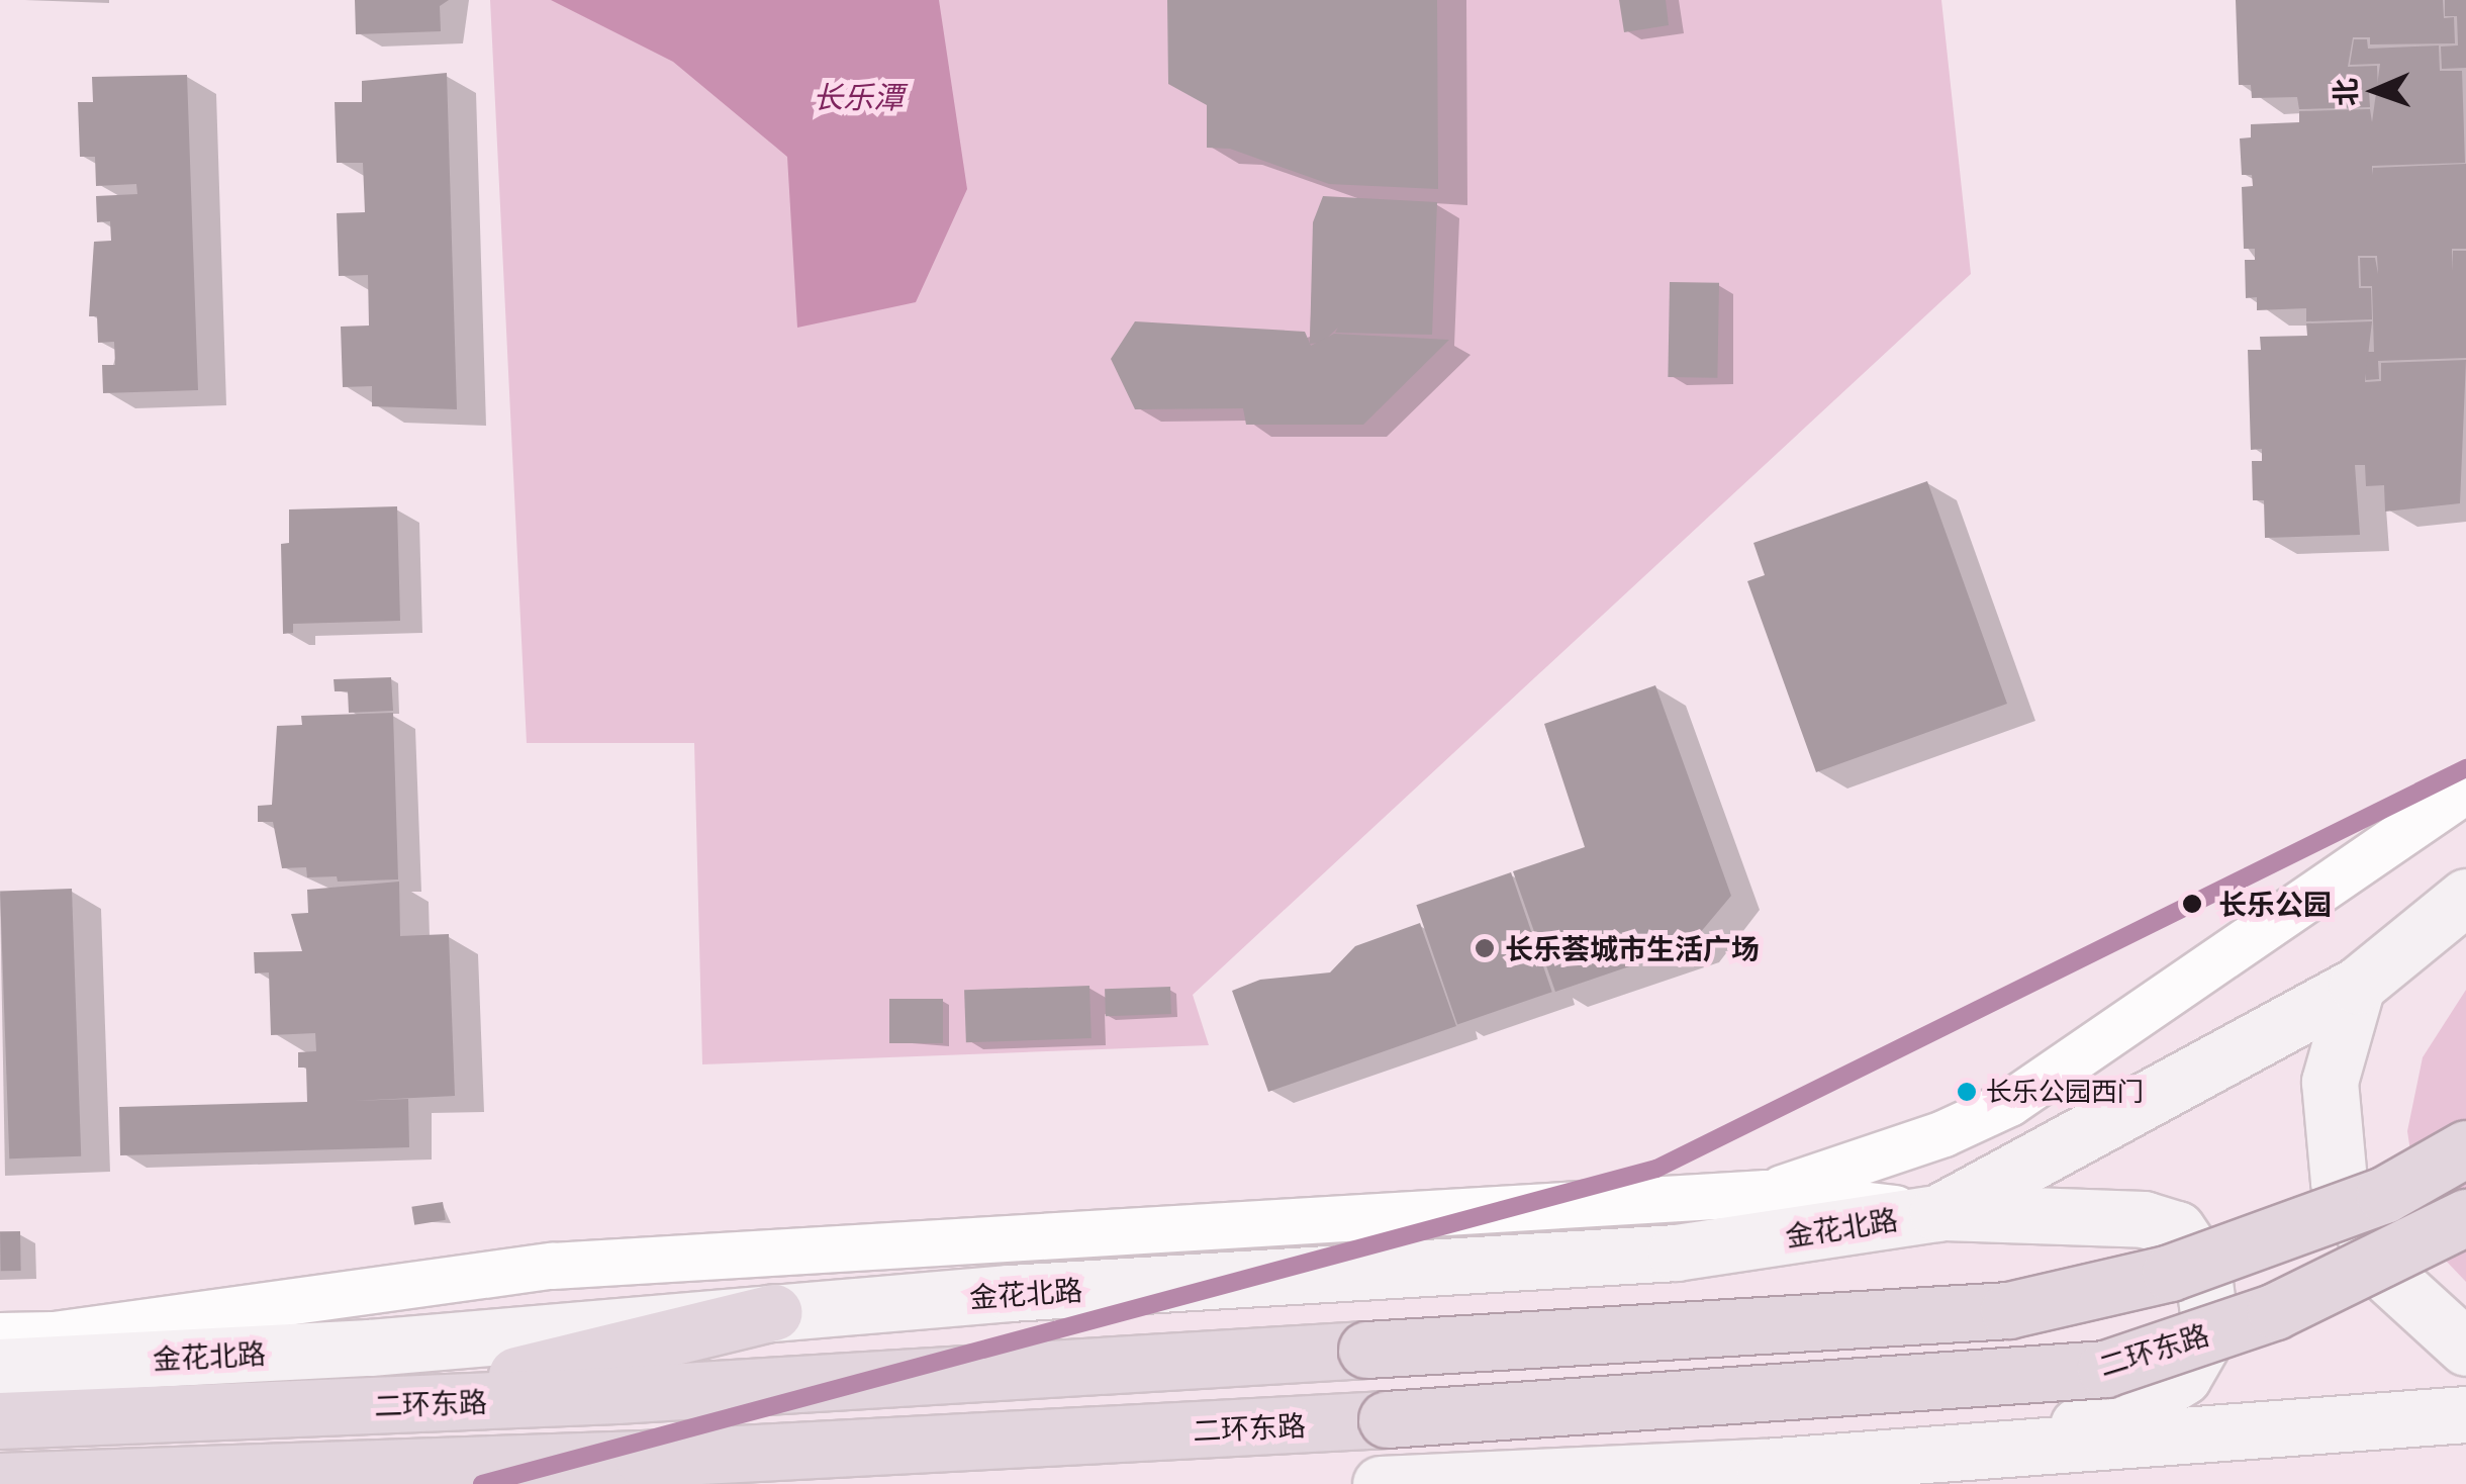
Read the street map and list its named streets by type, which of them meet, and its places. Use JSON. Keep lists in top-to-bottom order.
{
  "streets": {
    "highway": ["二环东路"],
    "main road": ["金花北路"]
  },
  "water": ["长乐潭"],
  "places": ["长乐公园", "长乐荟城市生活广场", "长乐公园西门"],
  "north": "left"
}
